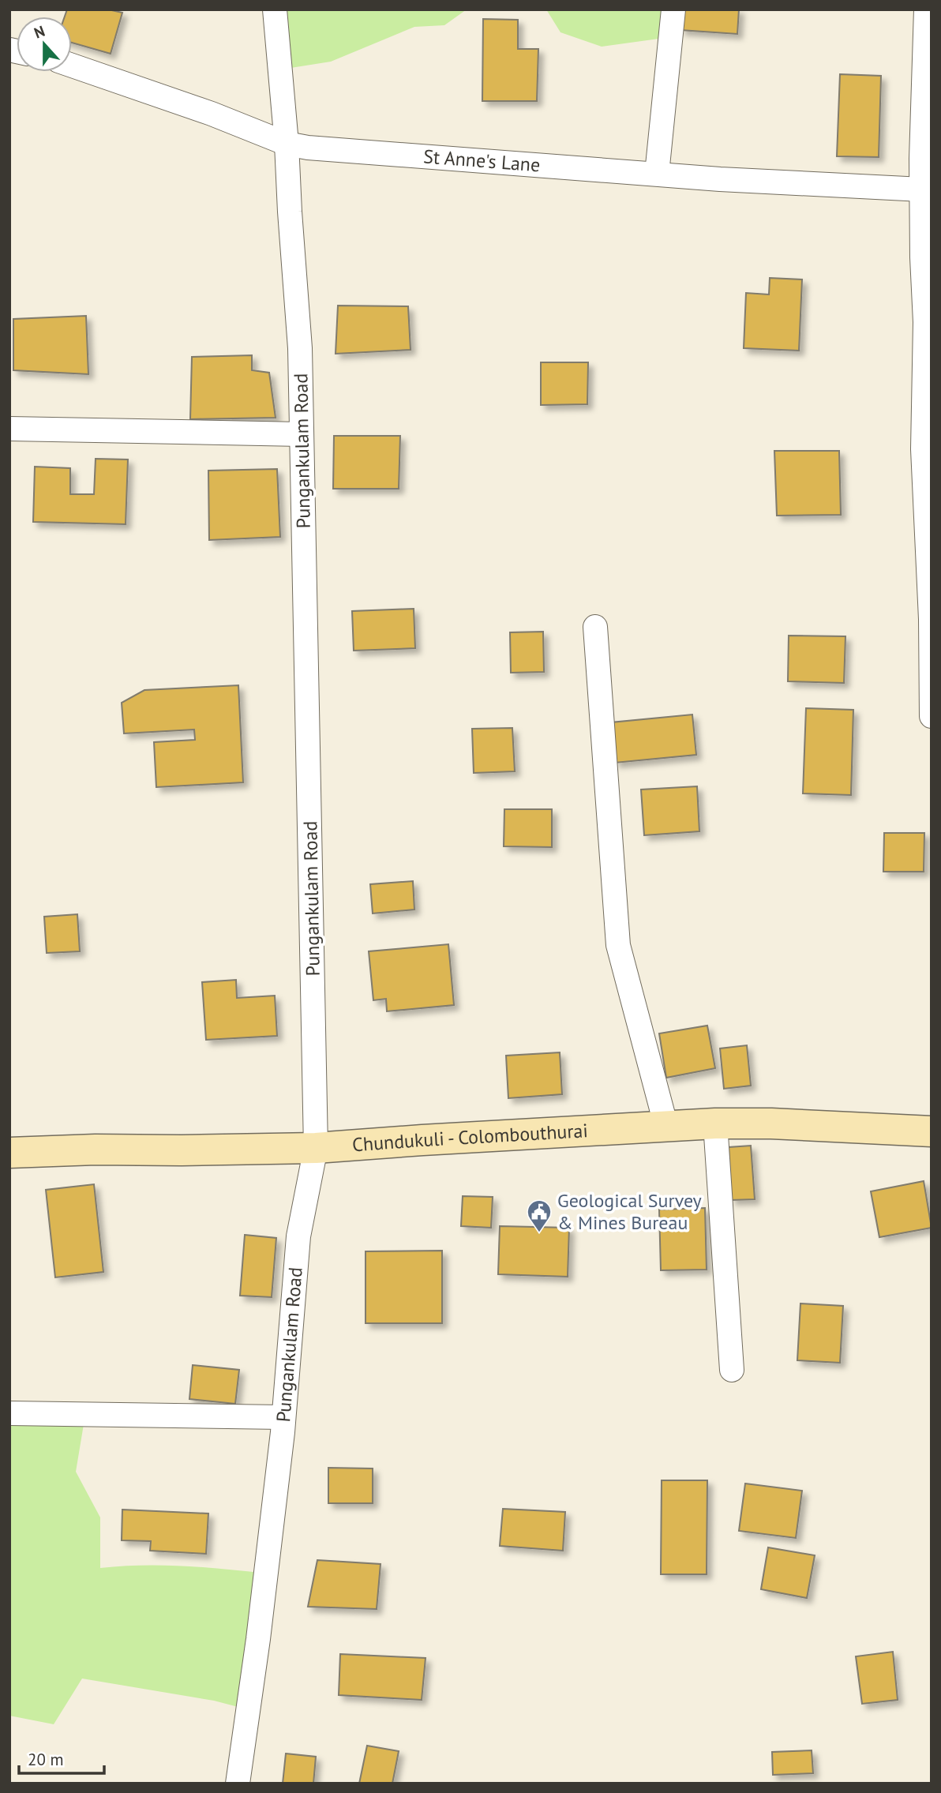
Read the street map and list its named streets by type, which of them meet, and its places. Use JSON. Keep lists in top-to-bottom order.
{
  "streets": {
    "main road": ["Chundukuli - Colombouthurai"],
    "street": ["St Anne's Lane", "Pungankulam Road"]
  },
  "crossings": [
    ["St Anne's Lane", "Pungankulam Road"],
    ["Pungankulam Road", "Chundukuli - Colombouthurai"]
  ],
  "places": {
    "public building": ["Geological Survey & Mines Bureau"]
  },
  "scale_bar": "20 m",
  "north": "top"
}
